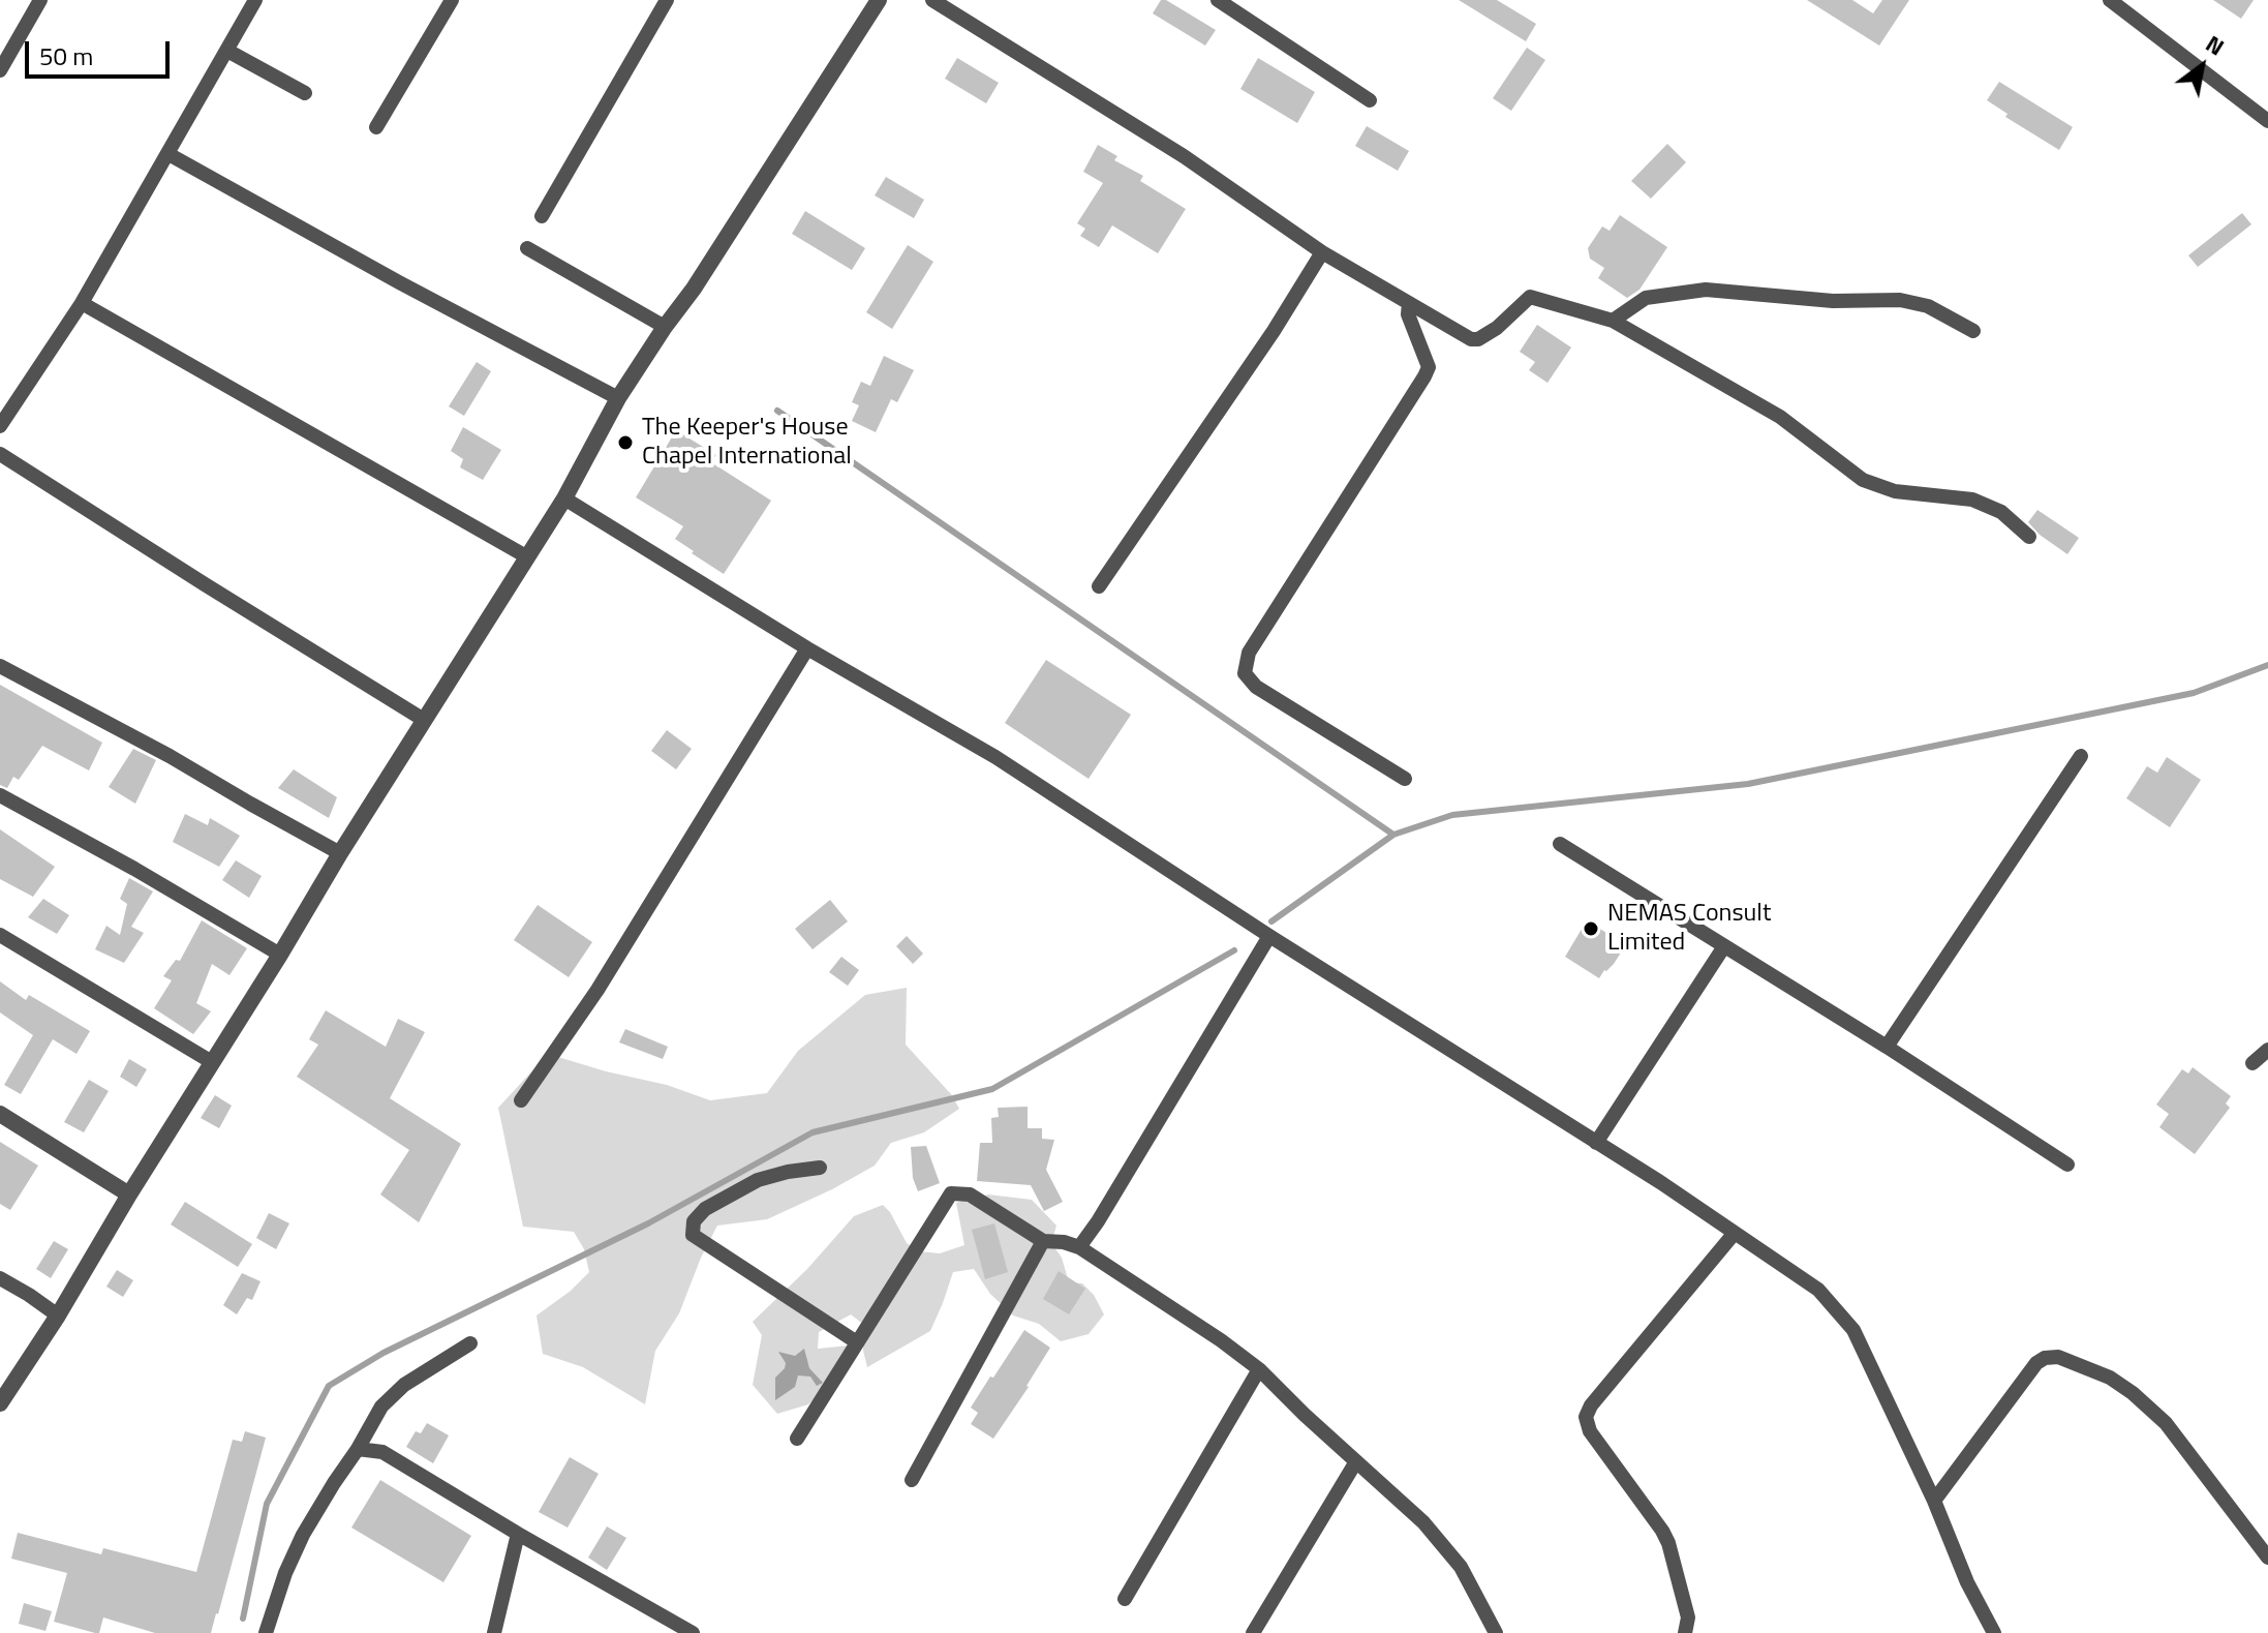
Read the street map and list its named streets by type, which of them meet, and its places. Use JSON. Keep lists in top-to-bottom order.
{
  "places": ["The Keeper's House Chapel International", "NEMAS Consult Limited"],
  "scale_bar": "50 m",
  "north": "top right"
}
